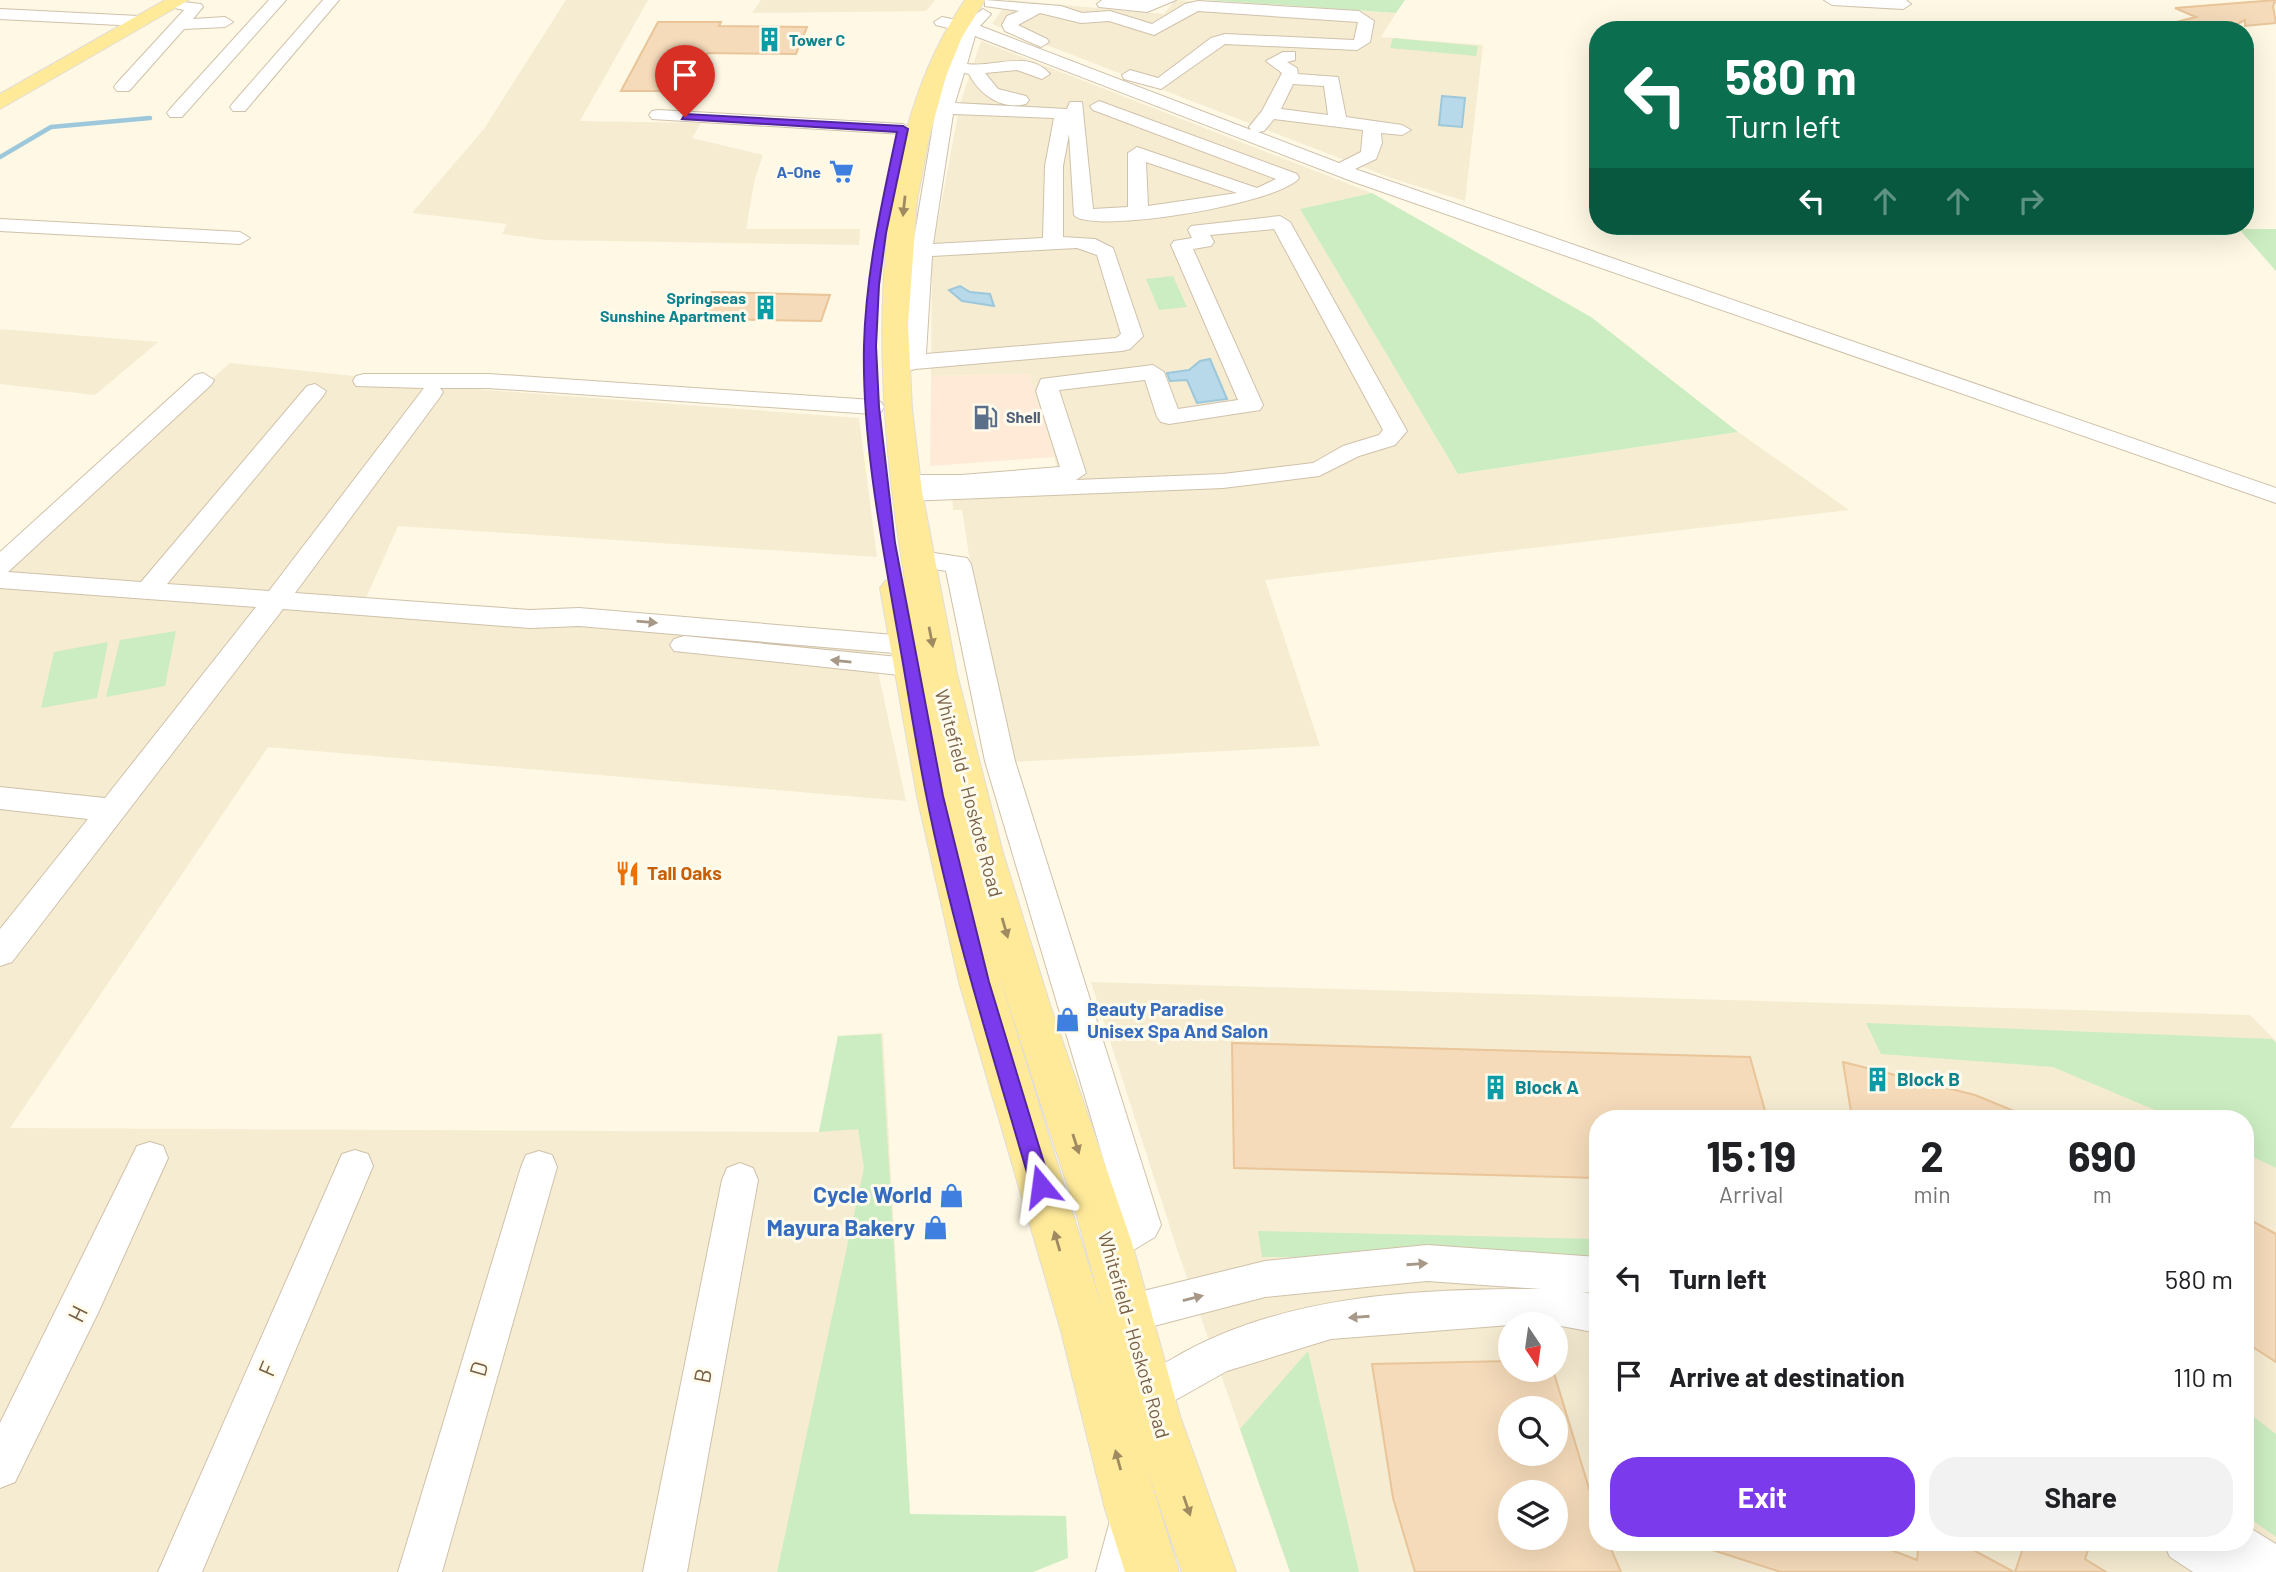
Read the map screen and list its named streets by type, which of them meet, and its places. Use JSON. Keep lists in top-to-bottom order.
{
  "streets": {
    "main road": ["Whitefield - Hoskote Road"],
    "street": [
      "H",
      "F",
      "D",
      "B"
    ]
  },
  "places": {
    "building": [
      "Tower C",
      "Springseas Sunshine Apartment",
      "Block B",
      "Block A"
    ],
    "supermarket": ["A-One"],
    "fuel station": ["Shell"],
    "restaurant": ["Tall Oaks"],
    "shop": ["Beauty Paradise Unisex Spa And Salon", "Cycle World", "Mayura Bakery"]
  },
  "north": "bottom",
  "page": {
    "turn": ["580 m", "Turn left"],
    "eta": [
      "15:19",
      "Arrival",
      "2",
      "min",
      "690",
      "m"
    ],
    "list": [
      {
        "name": "Turn left",
        "value": "580 m"
      },
      {
        "name": "Arrive at destination",
        "value": "110 m"
      }
    ],
    "buttons": ["Exit", "Share"]
  }
}
